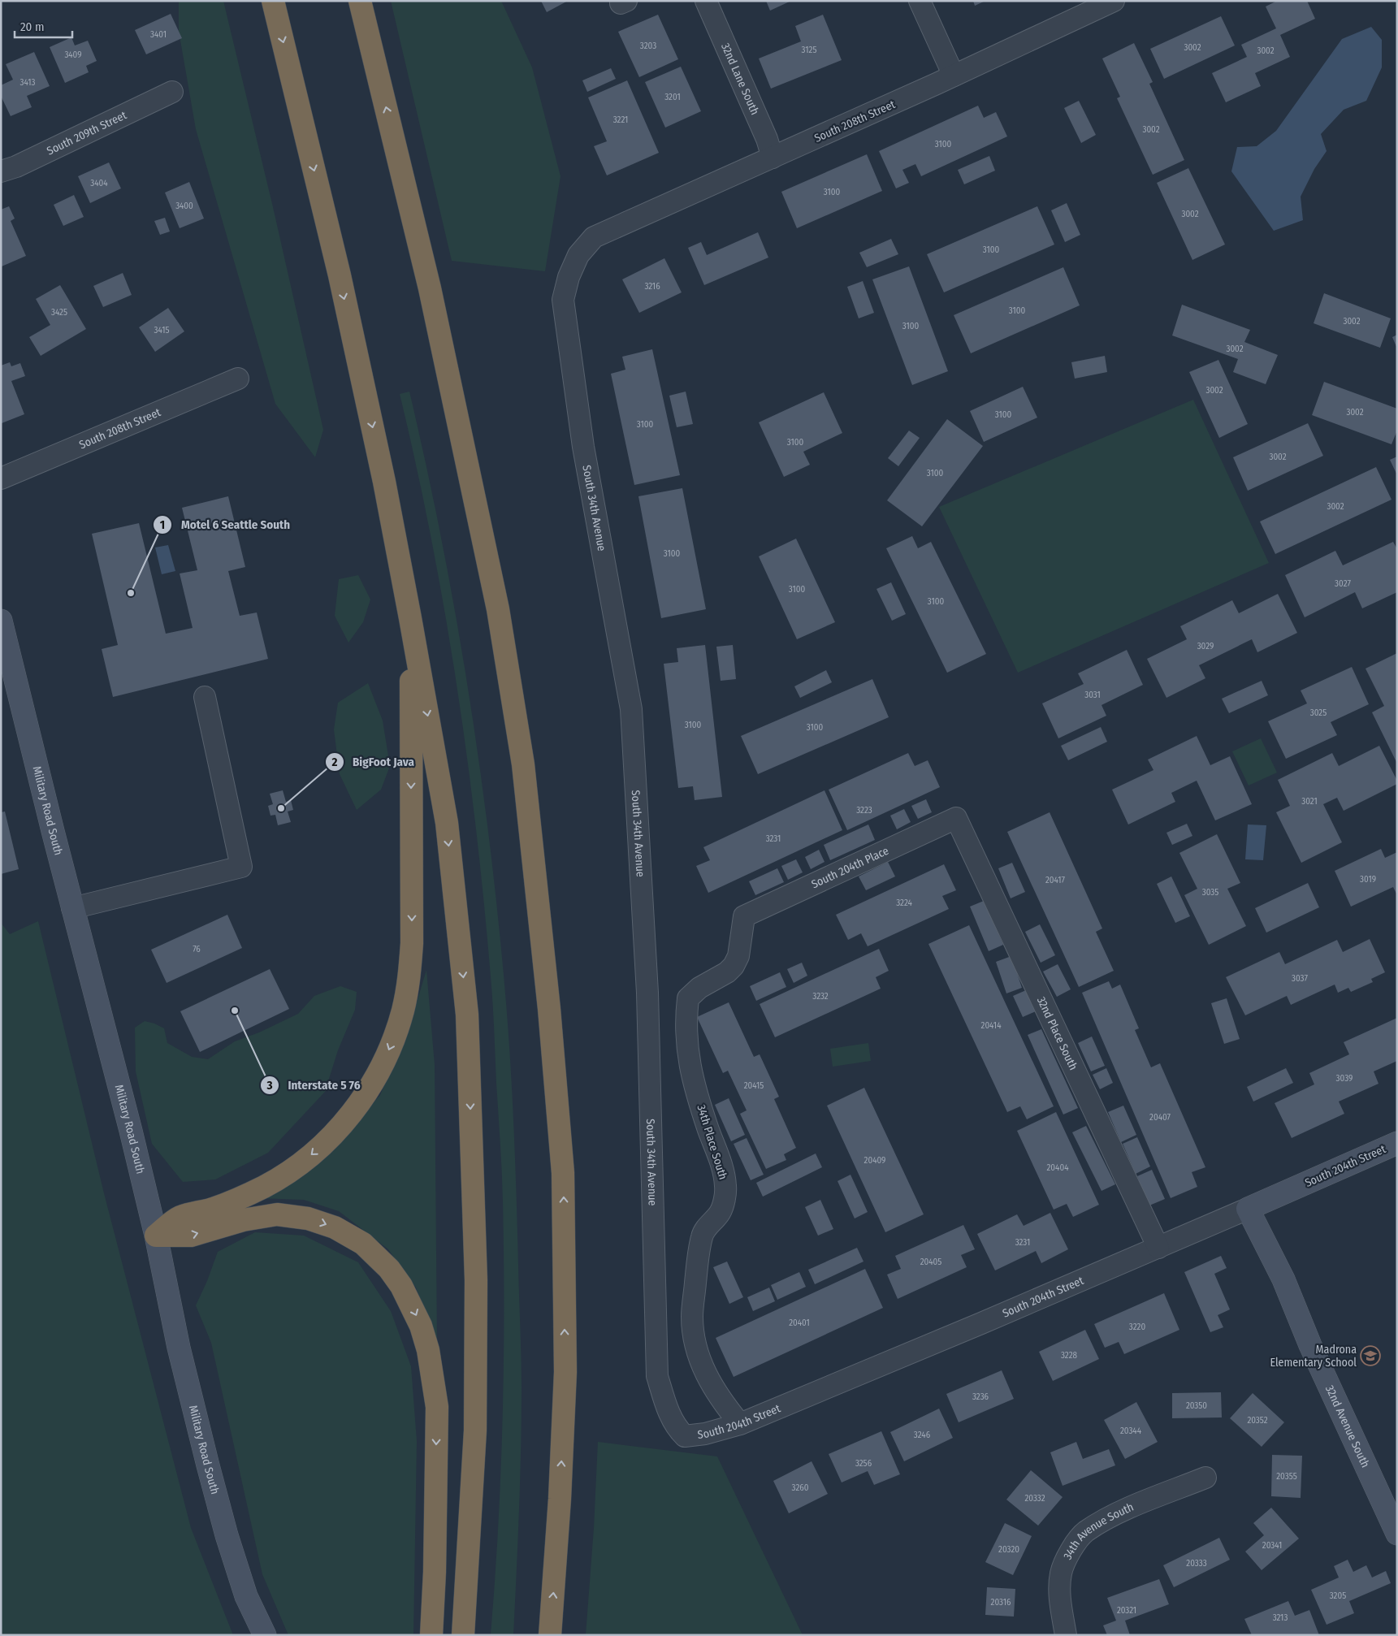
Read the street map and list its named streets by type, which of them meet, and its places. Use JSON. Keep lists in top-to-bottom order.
{
  "streets": {
    "main road": ["Military Road South", "South 204th Street", "32nd Avenue South"],
    "street": [
      "32nd Lane South",
      "South 208th Street",
      "South 209th Street",
      "South 34th Avenue",
      "South 204th Place",
      "32nd Place South",
      "34th Place South",
      "34th Avenue South"
    ]
  },
  "crossings": [
    ["32nd Lane South", "South 208th Street"],
    ["South 208th Street", "South 34th Avenue"],
    ["South 34th Avenue", "South 204th Street"],
    ["South 204th Place", "32nd Place South"],
    ["South 204th Place", "34th Place South"],
    ["32nd Place South", "South 204th Street"],
    ["34th Place South", "South 204th Street"],
    ["South 204th Street", "32nd Avenue South"]
  ],
  "places": {
    "other": ["Motel 6 Seattle South", "BigFoot Java", "Interstate 5 76"],
    "school or university": ["Madrona Elementary School"]
  },
  "house_numbers": [
    "3401",
    "3203",
    "3002",
    "3125",
    "3002",
    "3409",
    "3413",
    "3201",
    "3221",
    "3002",
    "3100",
    "3404",
    "3100",
    "3400",
    "3002",
    "3100",
    "3216",
    "3100",
    "3425",
    "3002",
    "3100",
    "3415",
    "3002",
    "3002",
    "3002",
    "3100",
    "3100",
    "3100",
    "3002",
    "3100",
    "3002",
    "3100",
    "3027",
    "3100",
    "3100",
    "3029",
    "3031",
    "3025",
    "3100",
    "3100",
    "3021",
    "3223",
    "3231",
    "3019",
    "20417",
    "3035",
    "3224",
    "76",
    "3037",
    "3232",
    "20414",
    "3039",
    "20415",
    "20407",
    "20409",
    "20404",
    "3231",
    "20405",
    "20401",
    "3220",
    "3228",
    "3236",
    "20350",
    "20352",
    "20344",
    "3246",
    "3256",
    "20355",
    "3260",
    "20332",
    "20341",
    "20320",
    "20333",
    "3205",
    "20316",
    "20321",
    "3213"
  ],
  "scale_bar": "20 m"
}
